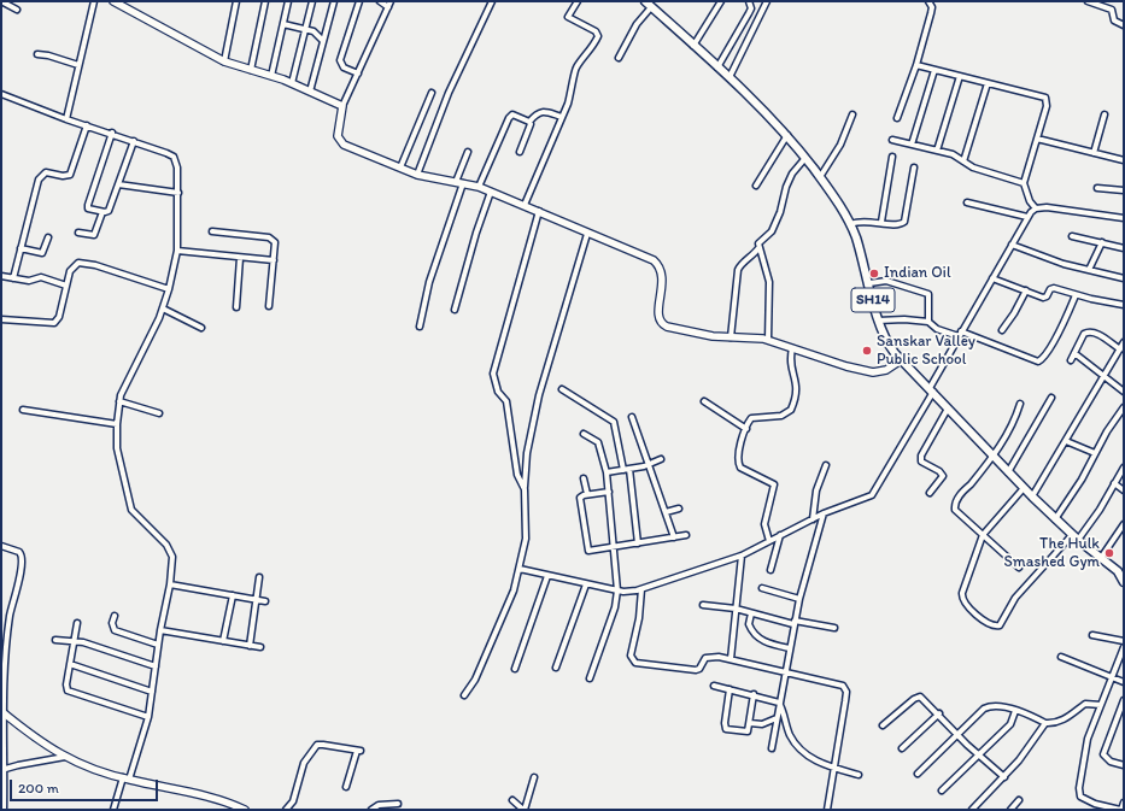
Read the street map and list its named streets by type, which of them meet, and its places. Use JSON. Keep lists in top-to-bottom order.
{
  "streets": {
    "main road": ["SH14"]
  },
  "places": ["Indian Oil", "Sanskar Valley Public School", "The Hulk Smashed Gym"],
  "scale_bar": "200 m"
}
